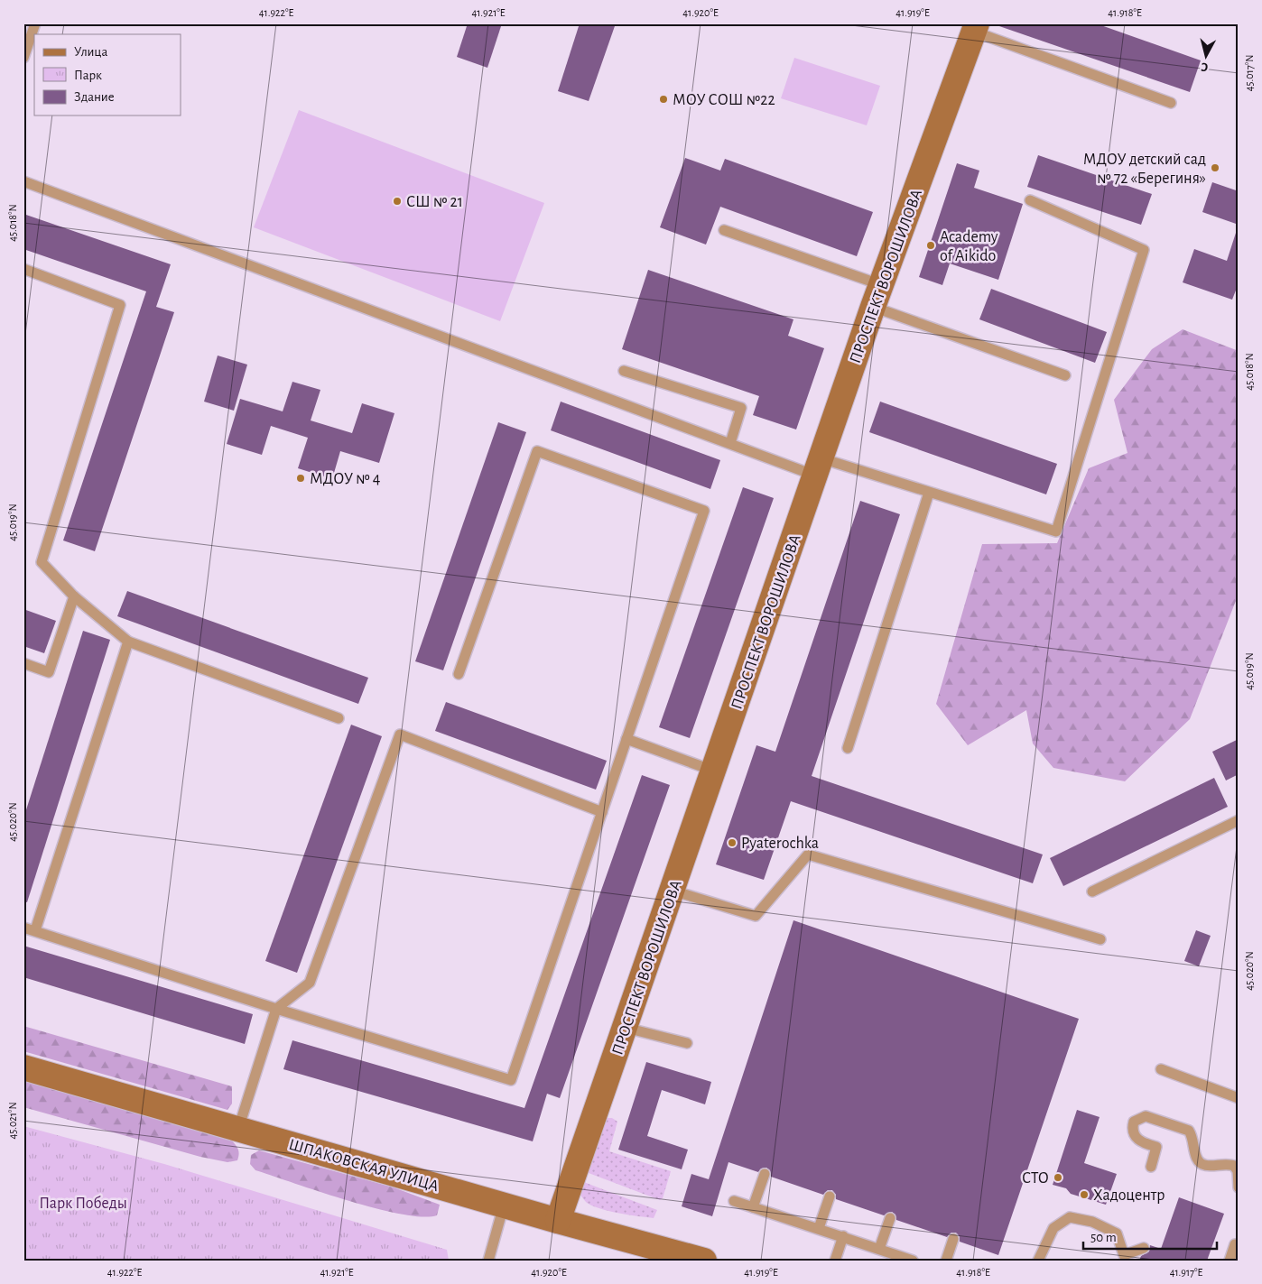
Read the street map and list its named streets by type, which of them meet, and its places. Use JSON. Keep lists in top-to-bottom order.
{
  "streets": {
    "street": ["ПРОСПЕКТ ВОРОШИЛОВА", "ШПАКОВСКАЯ УЛИЦА"]
  },
  "crossings": [
    ["ПРОСПЕКТ ВОРОШИЛОВА", "ШПАКОВСКАЯ УЛИЦА"]
  ],
  "parks": ["Парк Победы"],
  "places": [
    "МОУ СОШ №22",
    "МДОУ детский сад № 72 «Берегиня»",
    "СШ № 21",
    "Academy of Aikido",
    "МДОУ № 4",
    "Pyaterochka",
    "СТО",
    "Хадоцентр"
  ],
  "legend": ["Улица", "Парк", "Здание"],
  "scale_bar": "50 m",
  "north": "bottom",
  "coordinates": [
    "41.922°E",
    "41.921°E",
    "41.920°E",
    "41.919°E",
    "41.918°E",
    "45.017°N",
    "45.018°N",
    "45.019°N",
    "45.020°N",
    "45.021°N",
    "41.917°E"
  ]
}
